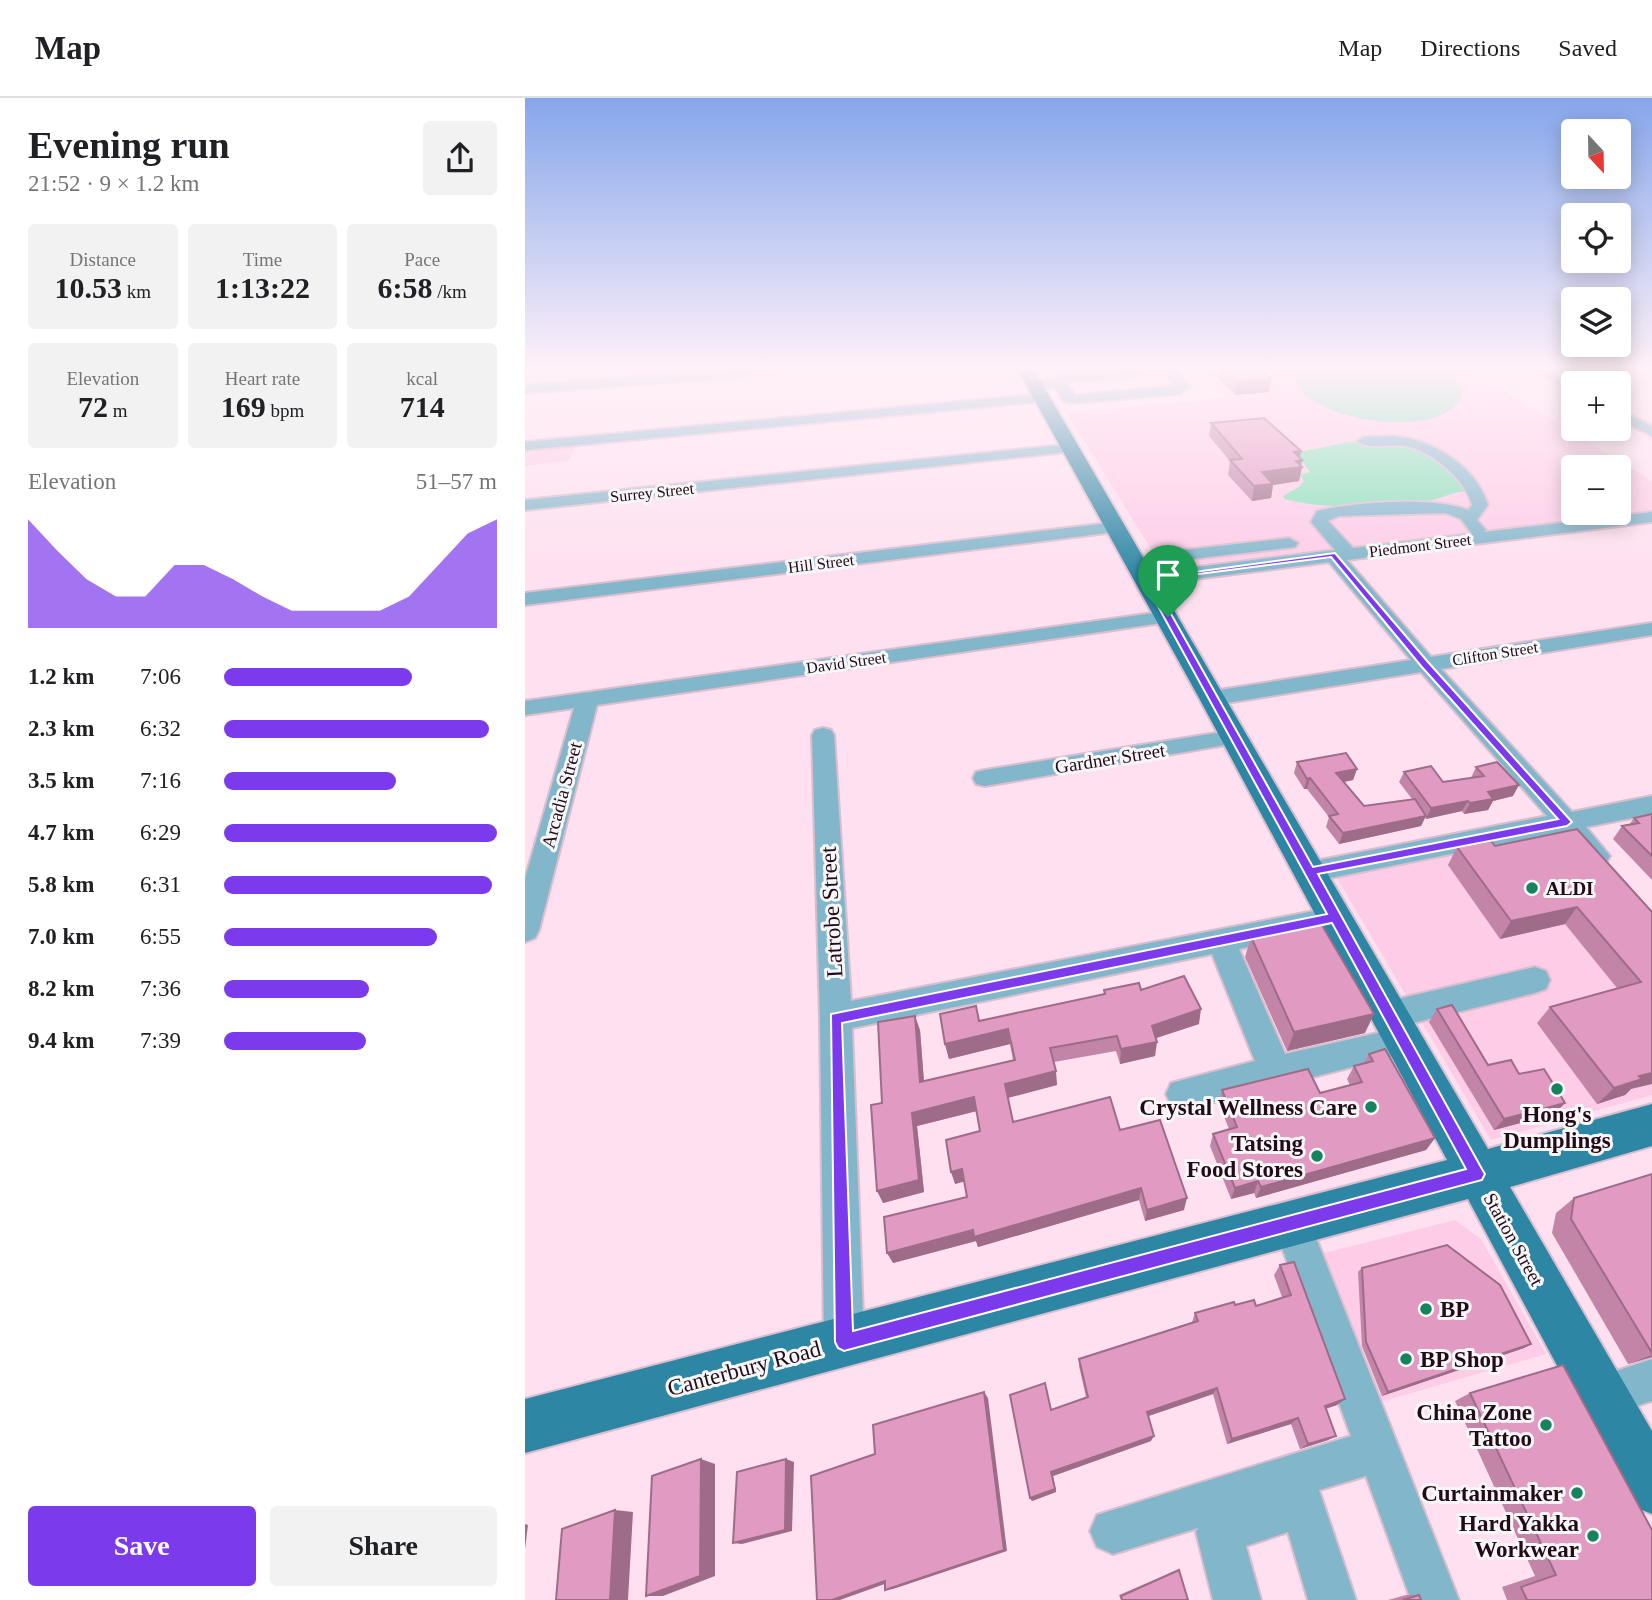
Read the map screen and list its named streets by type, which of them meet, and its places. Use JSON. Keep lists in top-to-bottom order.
{
  "streets": {
    "main road": ["Station Street", "Canterbury Road"],
    "street": [
      "Surrey Street",
      "Piedmont Street",
      "Hill Street",
      "Clifton Street",
      "David Street",
      "Gardner Street",
      "Arcadia Street",
      "Latrobe Street"
    ]
  },
  "crossings": [
    ["Surrey Street", "Station Street"],
    ["Piedmont Street", "Station Street"],
    ["Hill Street", "Station Street"],
    ["Clifton Street", "Station Street"],
    ["David Street", "Arcadia Street"],
    ["David Street", "Station Street"],
    ["Gardner Street", "Station Street"],
    ["Latrobe Street", "Canterbury Road"],
    ["Station Street", "Canterbury Road"]
  ],
  "places": [
    "ALDI",
    "Hong's Dumplings",
    "Crystal Wellness Care",
    "Tatsing Food Stores",
    "BP",
    "BP Shop",
    "China Zone Tattoo",
    "Curtainmaker",
    "Hard Yakka Workwear"
  ],
  "north": "bottom",
  "page": {
    "header": "Map",
    "nav": ["Map", "Directions", "Saved"],
    "heading": ["Evening run", "21:52 · 9 × 1.2 km"],
    "map_buttons": ["+", "−"],
    "stats": [
      ["Distance", "10.53 km"],
      ["Time", "1:13:22"],
      ["Pace", "6:58 /km"],
      ["Elevation", "72 m"],
      ["Heart rate", "169 bpm"],
      ["kcal", "714"]
    ],
    "chart": ["Elevation", "51–57 m"],
    "list": [
      {
        "name": "1.2 km",
        "note": "7:06"
      },
      {
        "name": "2.3 km",
        "note": "6:32"
      },
      {
        "name": "3.5 km",
        "note": "7:16"
      },
      {
        "name": "4.7 km",
        "note": "6:29"
      },
      {
        "name": "5.8 km",
        "note": "6:31"
      },
      {
        "name": "7.0 km",
        "note": "6:55"
      },
      {
        "name": "8.2 km",
        "note": "7:36"
      },
      {
        "name": "9.4 km",
        "note": "7:39"
      }
    ],
    "buttons": ["Save", "Share"]
  }
}
